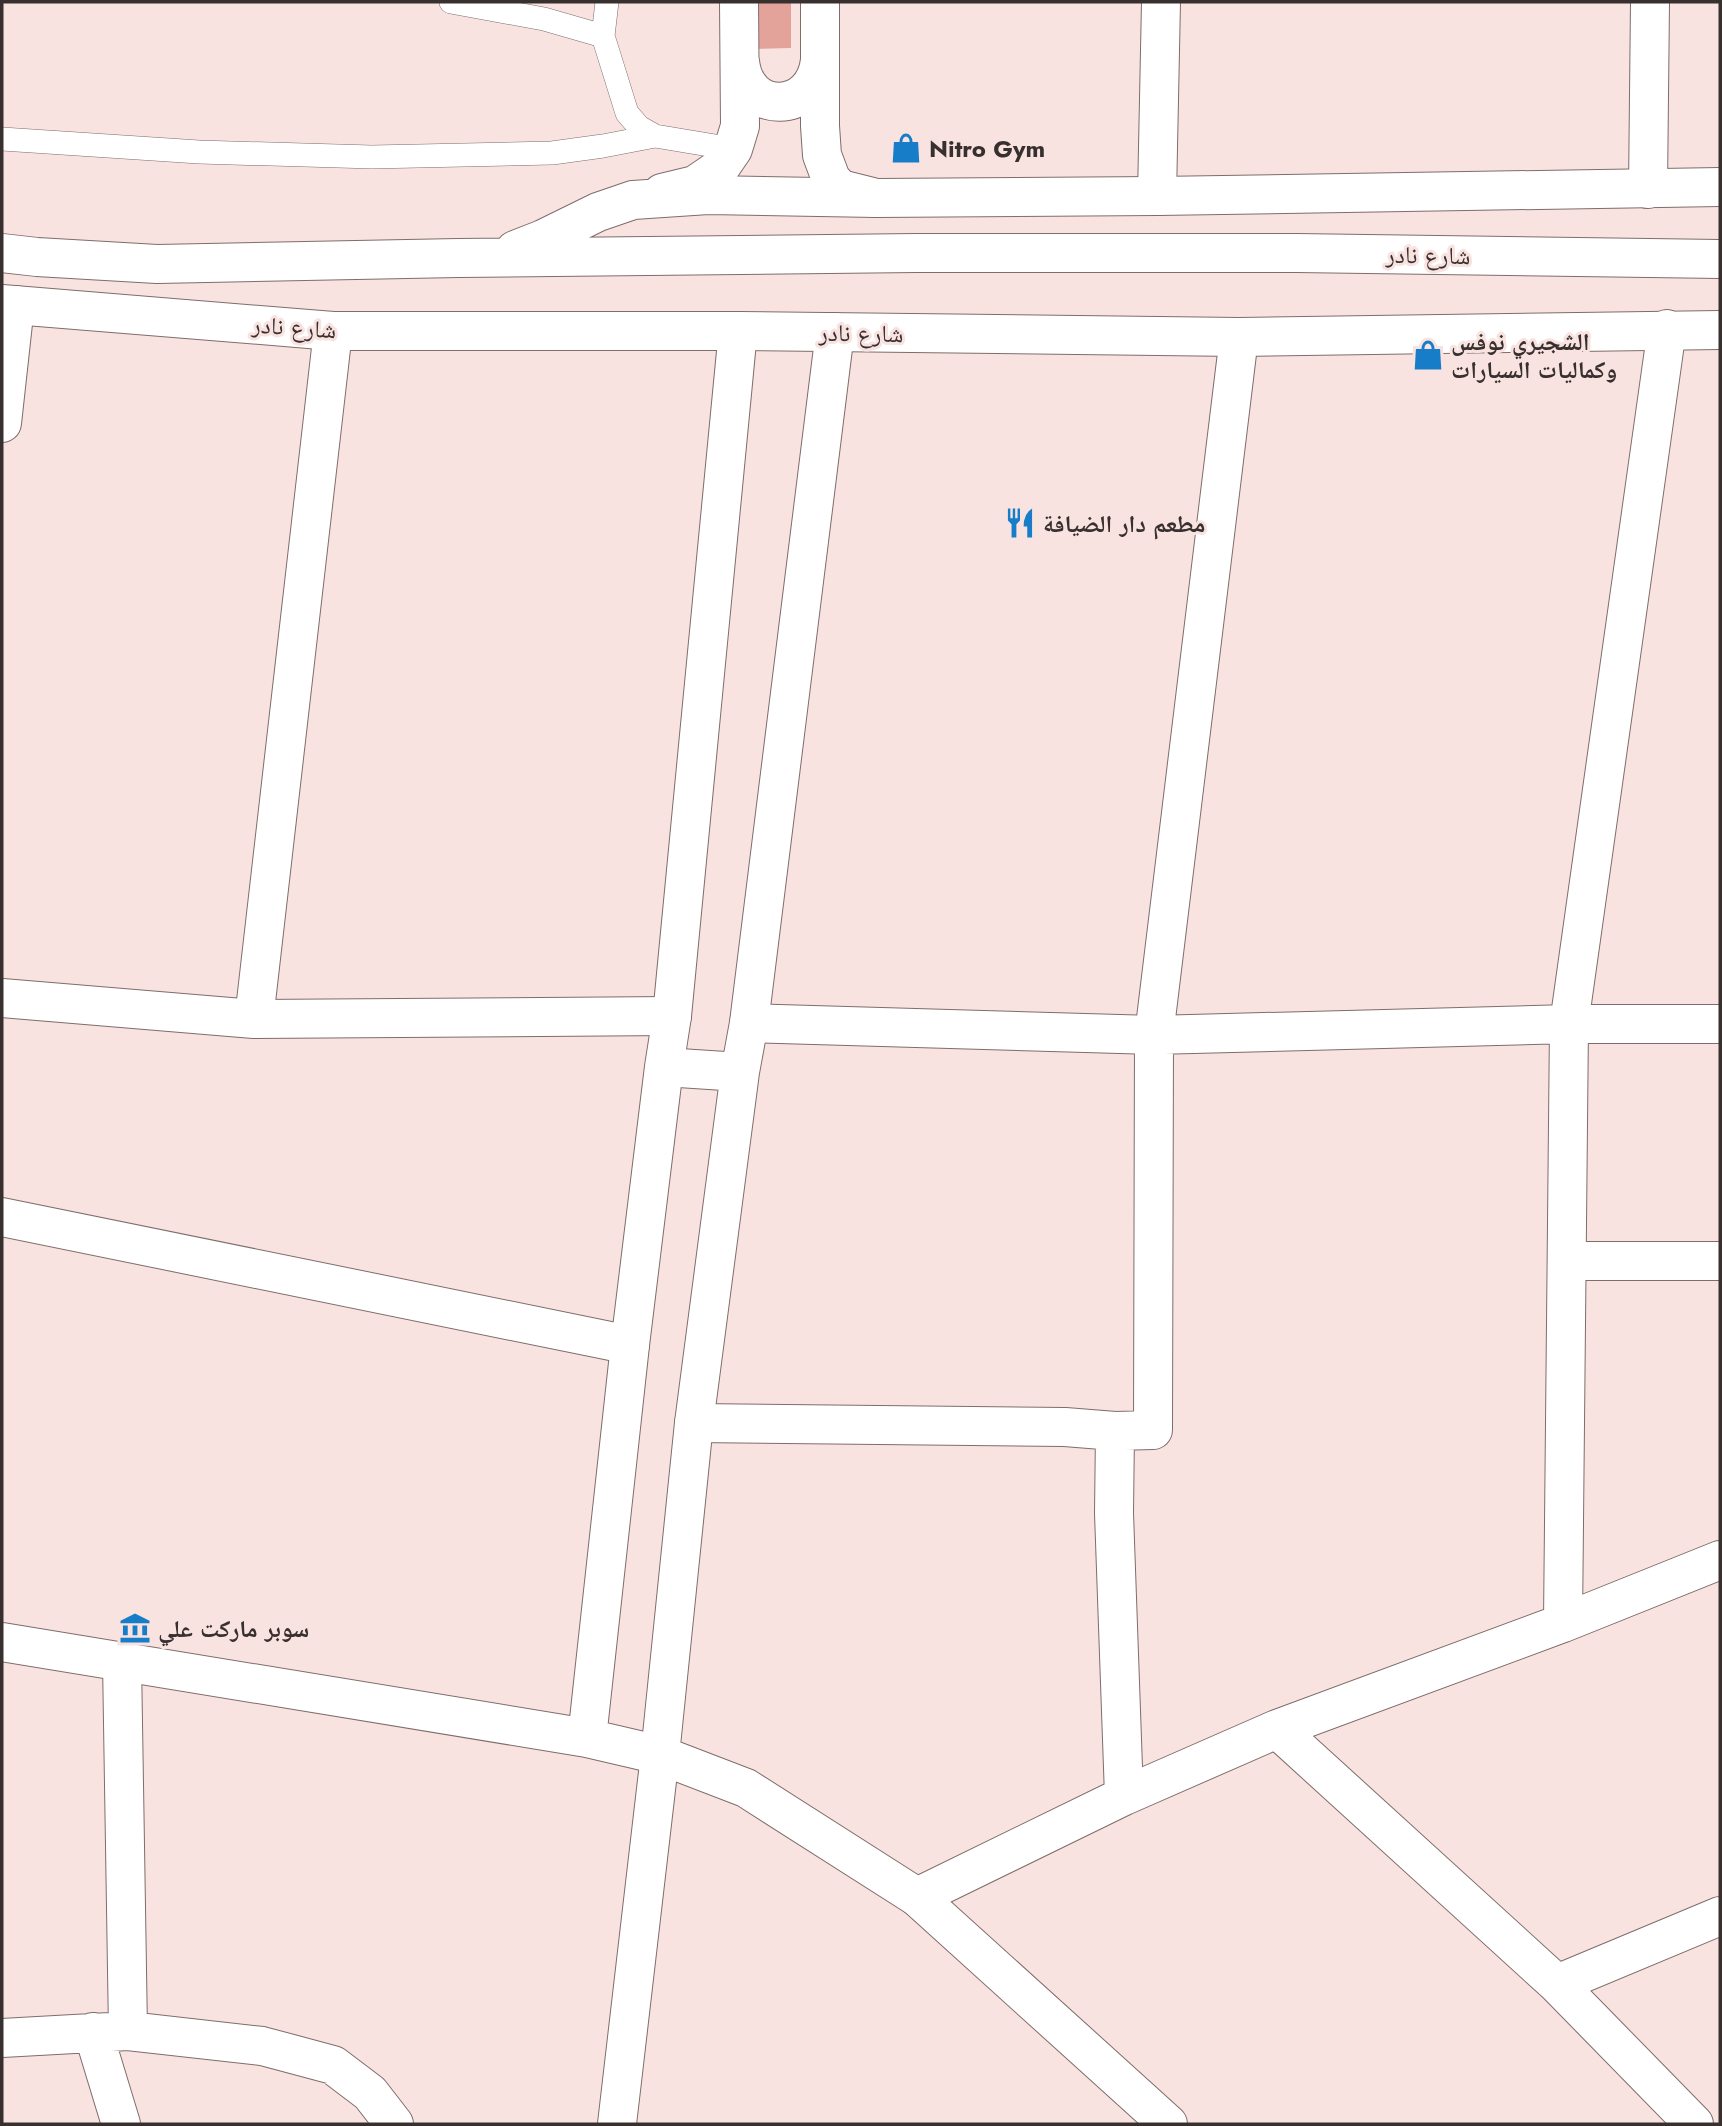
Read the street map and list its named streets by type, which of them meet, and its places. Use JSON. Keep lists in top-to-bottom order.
{
  "streets": {
    "street": ["شارع نادر"]
  },
  "places": {
    "shop": ["Nitro Gym", "الشجيري نوفس وكماليات السيارات"],
    "restaurant": ["مطعم دار الضيافة"],
    "museum": ["سوبر ماركت علي"]
  }
}
